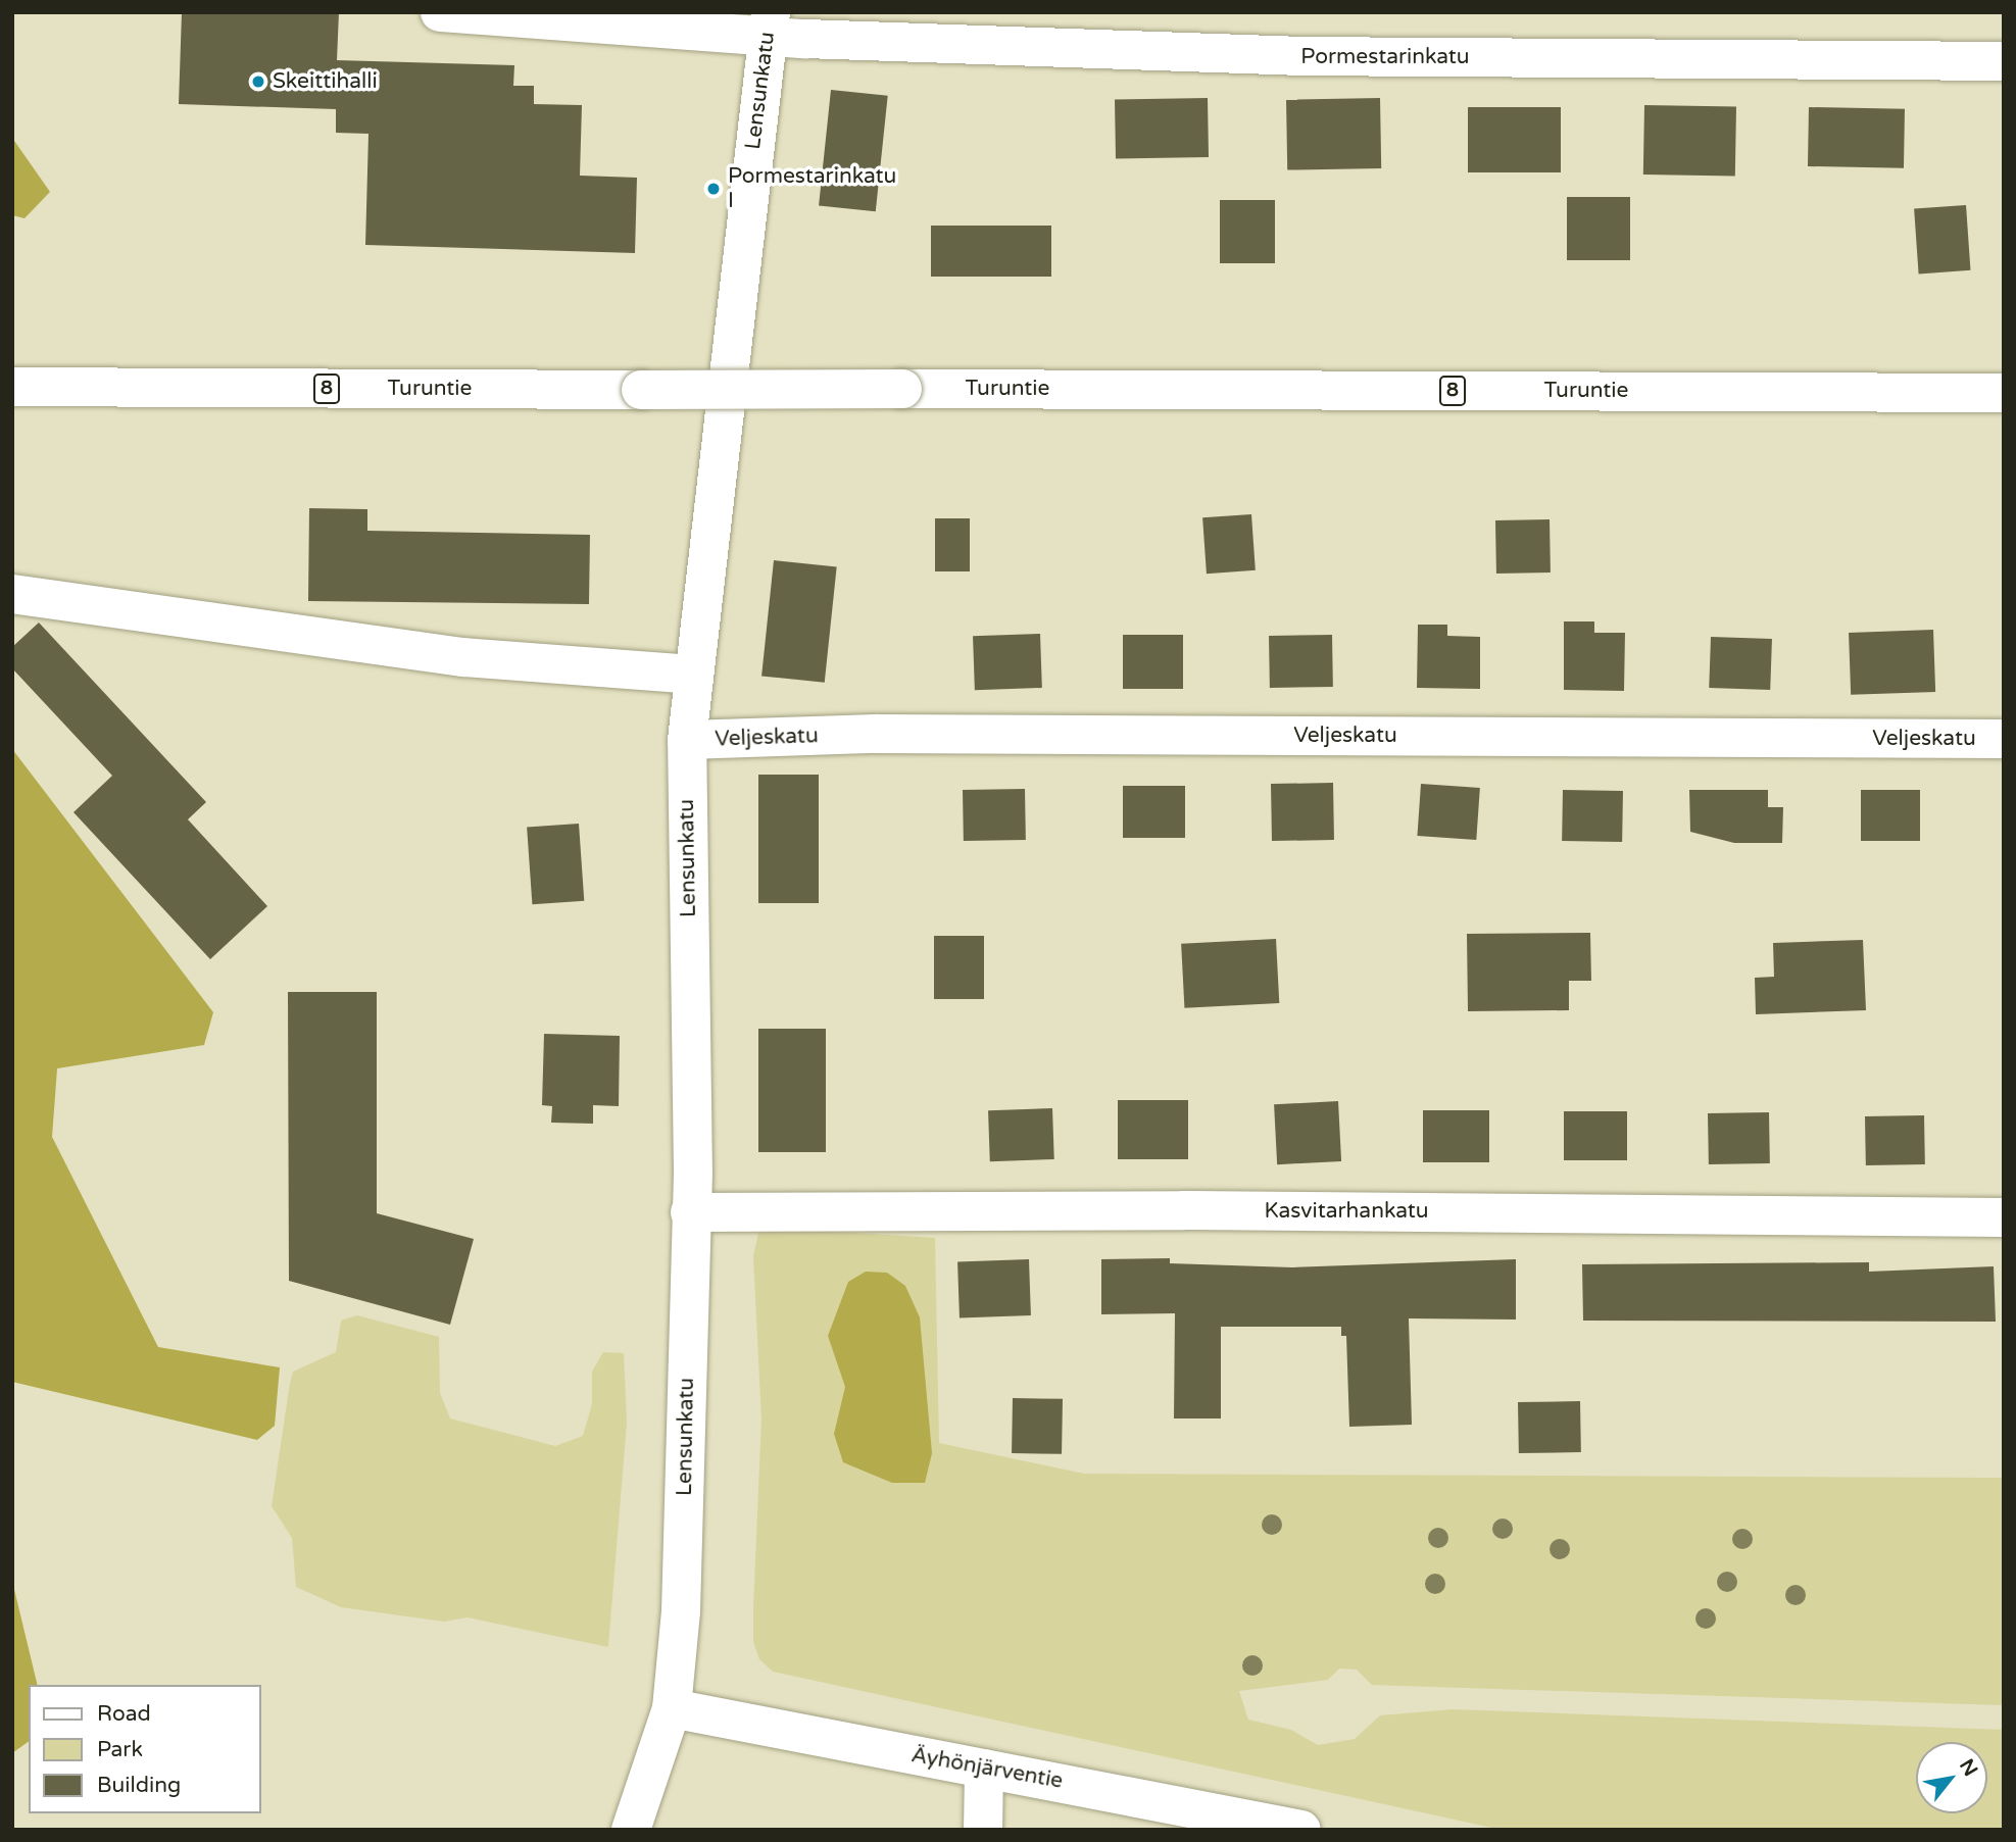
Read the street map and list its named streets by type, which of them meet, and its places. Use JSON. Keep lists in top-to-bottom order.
{
  "streets": {
    "main road": [
      "Pormestarinkatu",
      "Lensunkatu",
      "8",
      "Turuntie",
      "Veljeskatu",
      "Kasvitarhankatu",
      "Äyhönjärventie"
    ]
  },
  "crossings": [
    ["Pormestarinkatu", "Lensunkatu"],
    ["Lensunkatu", "Veljeskatu"],
    ["Lensunkatu", "Kasvitarhankatu"],
    ["Lensunkatu", "Äyhönjärventie"]
  ],
  "places": ["Skeittihalli", "Pormestarinkatu I"],
  "legend": ["Road", "Park", "Building"],
  "north": "top right"
}
